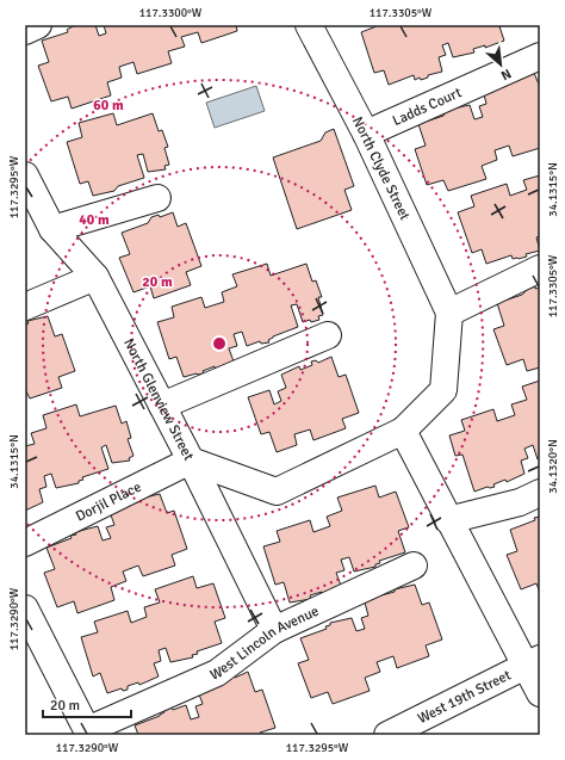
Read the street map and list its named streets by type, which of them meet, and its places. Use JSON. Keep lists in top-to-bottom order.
{
  "streets": {
    "street": [
      "Ladds Court",
      "North Clyde Street",
      "North Glenview Street",
      "Dorjil Place",
      "West Lincoln Avenue",
      "West 19th Street"
    ]
  },
  "crossings": [
    ["Ladds Court", "North Clyde Street"],
    ["North Clyde Street", "North Glenview Street"],
    ["North Glenview Street", "Dorjil Place"]
  ],
  "scale_bar": "20 m",
  "north": "bottom right",
  "coordinates": [
    "117.3300°W",
    "117.3305°W",
    "117.3295°W",
    "34.1315°N",
    "34.1320°N",
    "117.3290°W"
  ],
  "rings": ["60 m", "40 m", "20 m"]
}
